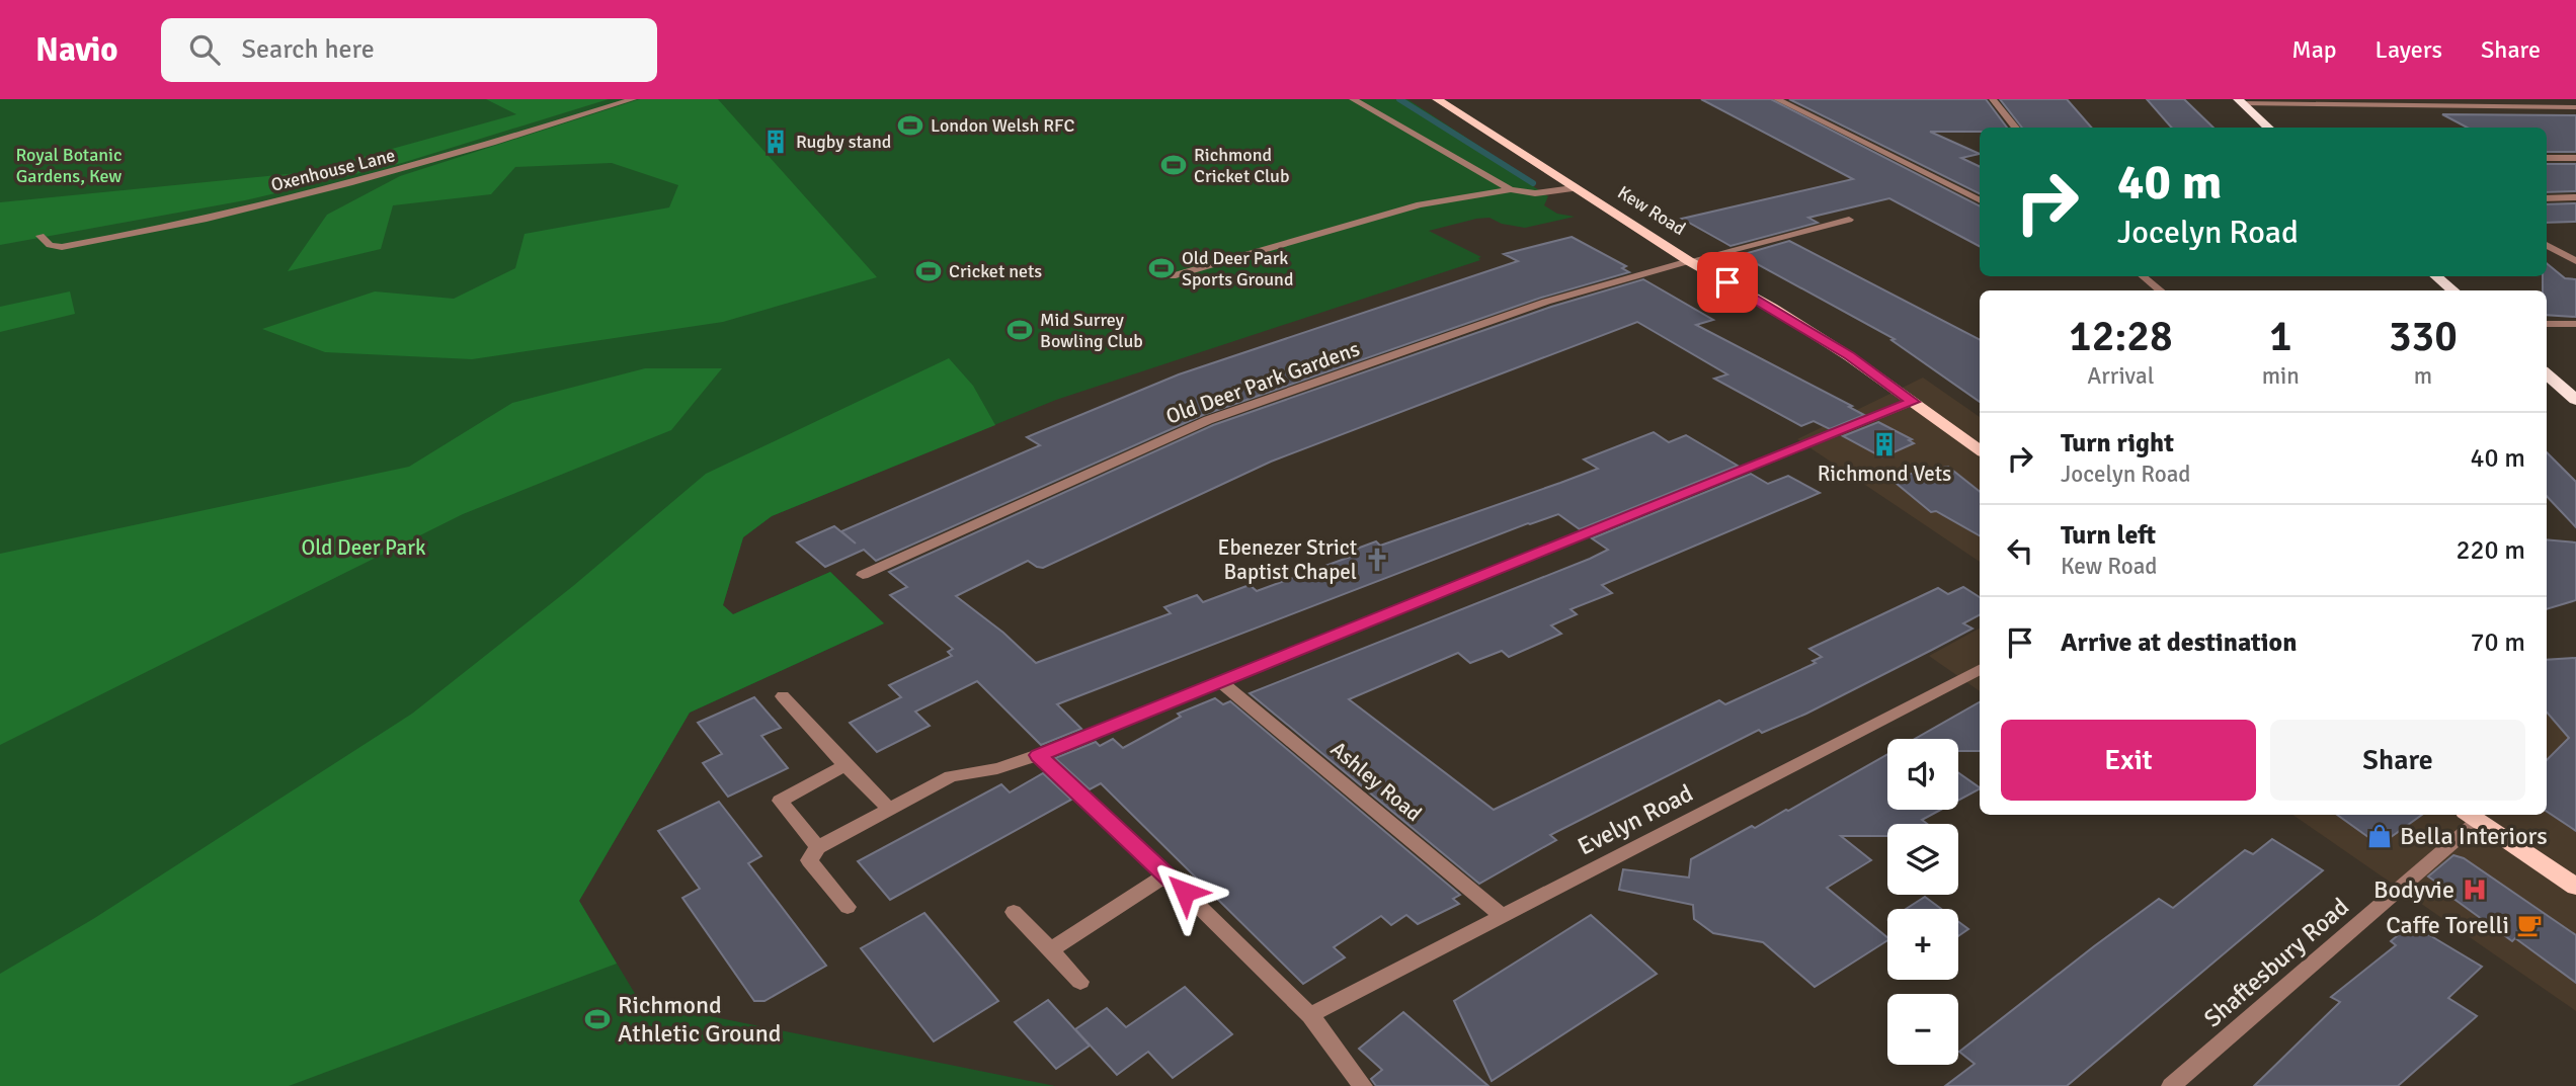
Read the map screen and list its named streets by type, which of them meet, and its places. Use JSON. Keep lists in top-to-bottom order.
{
  "streets": {
    "main road": ["Kew Road"],
    "street": [
      "Oxenhouse Lane",
      "Old Deer Park Gardens",
      "Ashley Road",
      "Evelyn Road",
      "Shaftesbury Road"
    ]
  },
  "crossings": [
    ["Kew Road", "Old Deer Park Gardens"],
    ["Ashley Road", "Evelyn Road"]
  ],
  "parks": ["Royal Botanic Gardens, Kew", "Old Deer Park"],
  "places": {
    "sports": [
      "London Welsh RFC",
      "Richmond Cricket Club",
      "Old Deer Park Sports Ground",
      "Cricket nets",
      "Mid Surrey Bowling Club",
      "Richmond Athletic Ground"
    ],
    "building": ["Rugby stand", "Richmond Vets"],
    "church": ["Ebenezer Strict Baptist Chapel"],
    "shop": ["Bella Interiors"],
    "hospital": ["Bodyvie"],
    "cafe": ["Caffe Torelli"]
  },
  "page": {
    "header": "Navio",
    "search": "Search here",
    "nav": ["Map", "Layers", "Share"],
    "turn": ["40 m", "Jocelyn Road"],
    "eta": [
      "12:28",
      "Arrival",
      "1",
      "min",
      "330",
      "m"
    ],
    "list": [
      {
        "name": "Turn right",
        "note": "Jocelyn Road",
        "value": "40 m"
      },
      {
        "name": "Turn left",
        "note": "Kew Road",
        "value": "220 m"
      },
      {
        "name": "Arrive at destination",
        "value": "70 m"
      }
    ],
    "buttons": ["Exit", "Share"],
    "map_buttons": ["+", "−"]
  }
}
